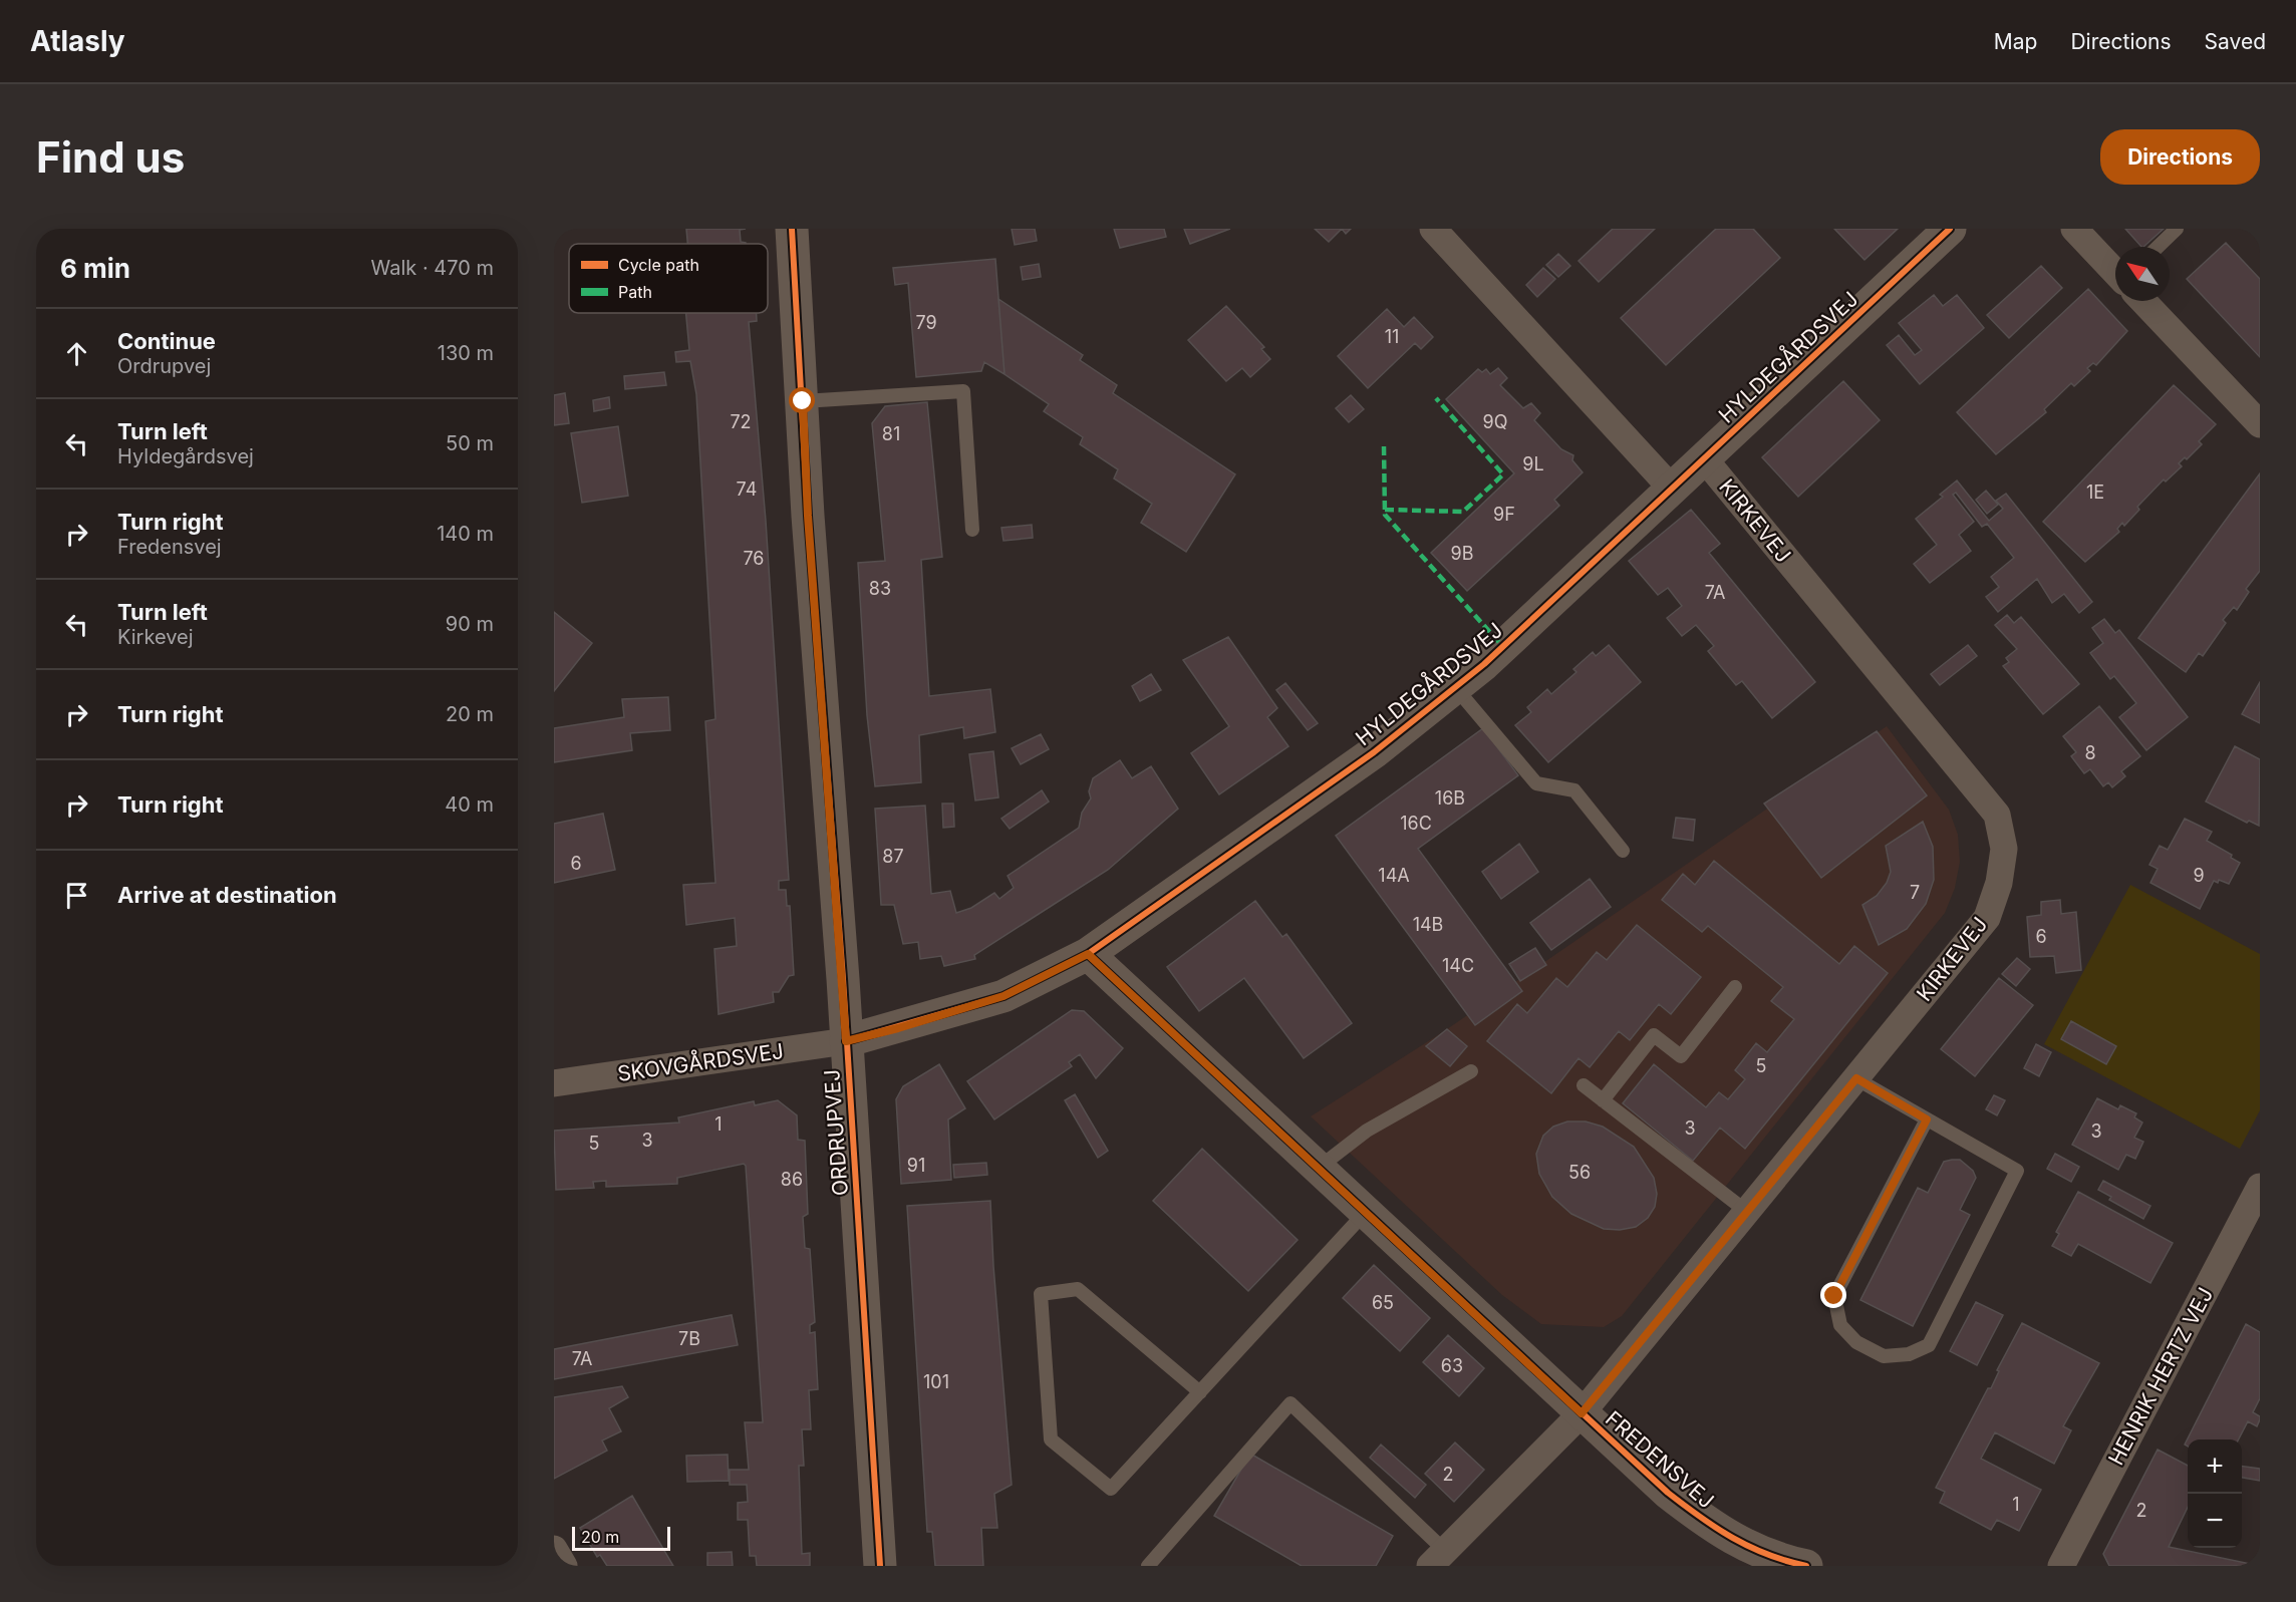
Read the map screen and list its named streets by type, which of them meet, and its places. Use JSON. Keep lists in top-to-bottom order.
{
  "streets": {
    "street": [
      "HYLDEGÅRDSVEJ",
      "KIRKEVEJ",
      "SKOVGÅRDSVEJ",
      "ORDRUPVEJ",
      "HENRIK HERTZ VEJ",
      "FREDENSVEJ"
    ]
  },
  "crossings": [
    ["HYLDEGÅRDSVEJ", "KIRKEVEJ"],
    ["HYLDEGÅRDSVEJ", "SKOVGÅRDSVEJ"],
    ["HYLDEGÅRDSVEJ", "ORDRUPVEJ"],
    ["HYLDEGÅRDSVEJ", "FREDENSVEJ"],
    ["KIRKEVEJ", "FREDENSVEJ"],
    ["SKOVGÅRDSVEJ", "ORDRUPVEJ"]
  ],
  "house_numbers": [
    "79",
    "11",
    "72",
    "9Q",
    "81",
    "9L",
    "74",
    "1E",
    "9F",
    "9B",
    "76",
    "83",
    "7A",
    "8",
    "16B",
    "16C",
    "87",
    "6",
    "14A",
    "9",
    "7",
    "14B",
    "6",
    "14C",
    "5",
    "1",
    "3",
    "3",
    "3",
    "5",
    "91",
    "56",
    "86",
    "65",
    "7B",
    "7A",
    "63",
    "101",
    "2",
    "1",
    "2"
  ],
  "legend": ["Cycle path", "Path"],
  "scale_bar": "20 m",
  "north": "top left",
  "page": {
    "header": "Atlasly",
    "nav": ["Map", "Directions", "Saved"],
    "buttons": "Directions",
    "title": "Find us",
    "heading": ["6 min", "Walk · 470 m"],
    "list": [
      ["Continue", "Ordrupvej", "130 m"],
      ["Turn left", "Hyldegårdsvej", "50 m"],
      ["Turn right", "Fredensvej", "140 m"],
      ["Turn left", "Kirkevej", "90 m"],
      ["Turn right", "20 m"],
      ["Turn right", "40 m"],
      "Arrive at destination"
    ],
    "map_buttons": ["+", "−"],
    "scale": "20 m"
  }
}
